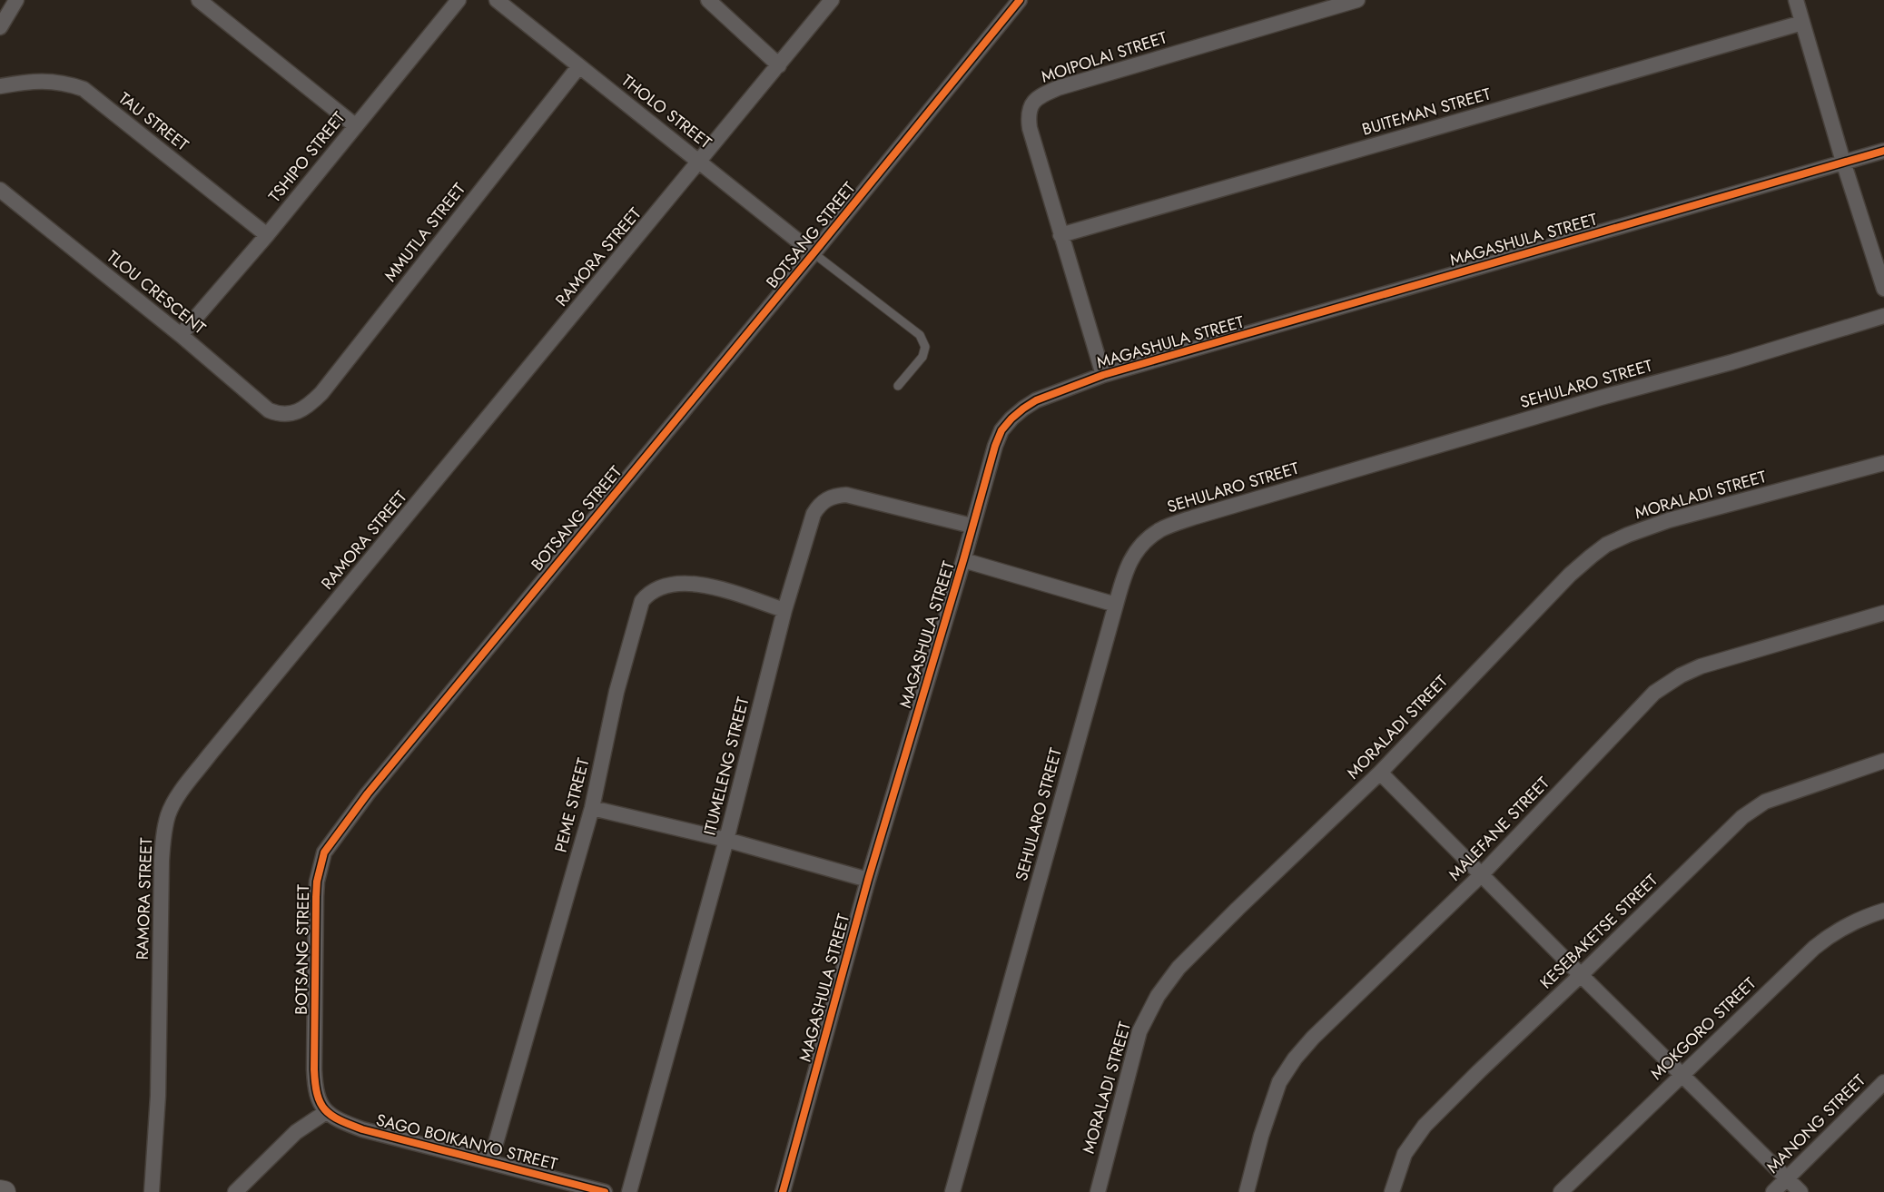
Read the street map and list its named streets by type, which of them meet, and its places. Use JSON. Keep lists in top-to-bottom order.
{
  "streets": {
    "street": [
      "MOIPOLAI STREET",
      "THOLO STREET",
      "BUITEMAN STREET",
      "TAU STREET",
      "TSHIPO STREET",
      "MMUTLA STREET",
      "BOTSANG STREET",
      "MAGASHULA STREET",
      "RAMORA STREET",
      "TLOU CRESCENT",
      "SEHULARO STREET",
      "MORALADI STREET",
      "ITUMELENG STREET",
      "PEME STREET",
      "MALEFANE STREET",
      "KESEBAKETSE STREET",
      "MOKGORO STREET",
      "MANONG STREET",
      "SAGO BOIKANYO STREET"
    ]
  },
  "crossings": [
    ["MOIPOLAI STREET", "BUITEMAN STREET"],
    ["MOIPOLAI STREET", "MAGASHULA STREET"],
    ["THOLO STREET", "MMUTLA STREET"],
    ["THOLO STREET", "BOTSANG STREET"],
    ["THOLO STREET", "RAMORA STREET"],
    ["TAU STREET", "TSHIPO STREET"],
    ["TSHIPO STREET", "TLOU CRESCENT"],
    ["MMUTLA STREET", "TLOU CRESCENT"],
    ["BOTSANG STREET", "SAGO BOIKANYO STREET"],
    ["MAGASHULA STREET", "ITUMELENG STREET"],
    ["ITUMELENG STREET", "PEME STREET"],
    ["PEME STREET", "SAGO BOIKANYO STREET"]
  ]
}
